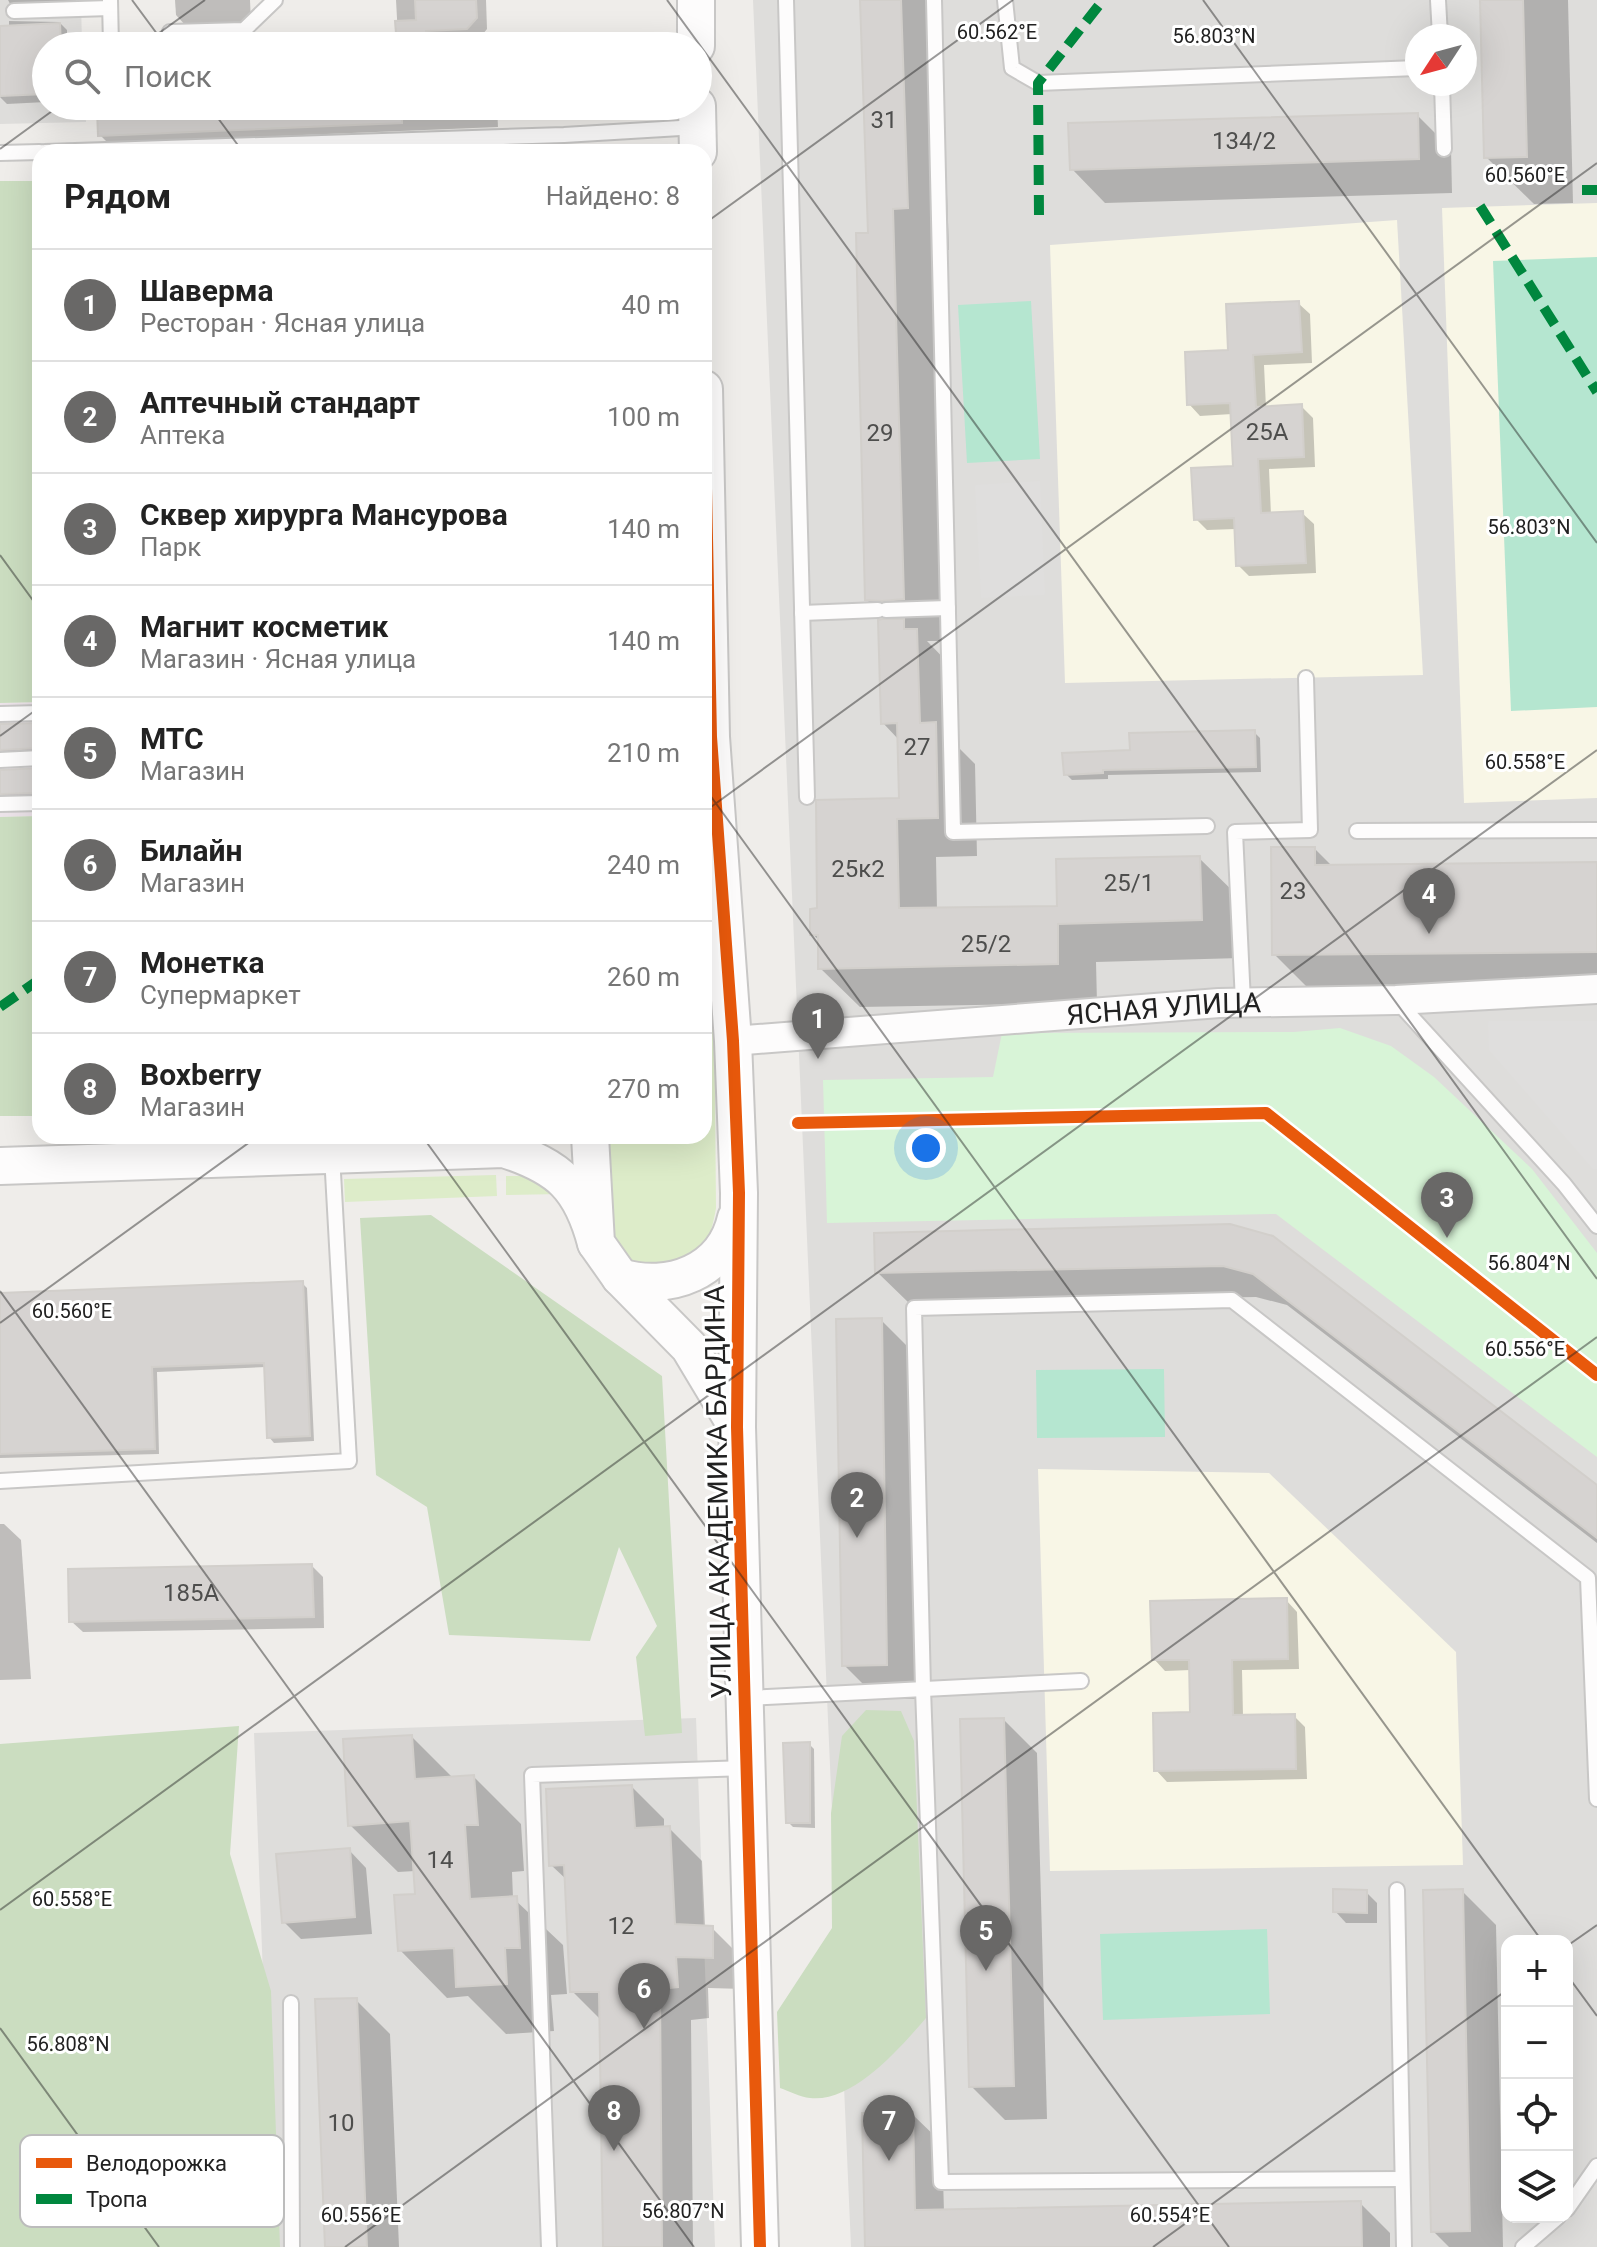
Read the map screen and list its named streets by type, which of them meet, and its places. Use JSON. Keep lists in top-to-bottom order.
{
  "streets": {
    "street": ["ЯСНАЯ УЛИЦА", "УЛИЦА АКАДЕМИКА БАРДИНА"]
  },
  "crossings": [
    ["ЯСНАЯ УЛИЦА", "УЛИЦА АКАДЕМИКА БАРДИНА"]
  ],
  "house_numbers": [
    "31",
    "134/2",
    "25А",
    "29",
    "27",
    "25к2",
    "25/1",
    "23",
    "25/2",
    "185А",
    "14",
    "12",
    "10"
  ],
  "legend": ["Велодорожка", "Тропа"],
  "north": "bottom left",
  "page": {
    "search": "Поиск",
    "heading": ["Рядом", "Найдено: 8"],
    "list": [
      {
        "mark": "1",
        "name": "Шаверма",
        "note": "Ресторан · Ясная улица",
        "value": "40 m"
      },
      {
        "mark": "2",
        "name": "Аптечный стандарт",
        "note": "Аптека",
        "value": "100 m"
      },
      {
        "mark": "3",
        "name": "Сквер хирурга Мансурова",
        "note": "Парк",
        "value": "140 m"
      },
      {
        "mark": "4",
        "name": "Магнит косметик",
        "note": "Магазин · Ясная улица",
        "value": "140 m"
      },
      {
        "mark": "5",
        "name": "МТС",
        "note": "Магазин",
        "value": "210 m"
      },
      {
        "mark": "6",
        "name": "Билайн",
        "note": "Магазин",
        "value": "240 m"
      },
      {
        "mark": "7",
        "name": "Монетка",
        "note": "Супермаркет",
        "value": "260 m"
      },
      {
        "mark": "8",
        "name": "Boxberry",
        "note": "Магазин",
        "value": "270 m"
      }
    ],
    "pins": [
      "4",
      "1",
      "3",
      "2",
      "5",
      "6",
      "8",
      "7"
    ],
    "map_buttons": ["+", "−"]
  },
  "coordinates": [
    "60.562°E",
    "56.803°N",
    "60.560°E",
    "60.558°E",
    "56.804°N",
    "60.556°E",
    "56.808°N",
    "56.807°N",
    "60.554°E"
  ]
}
